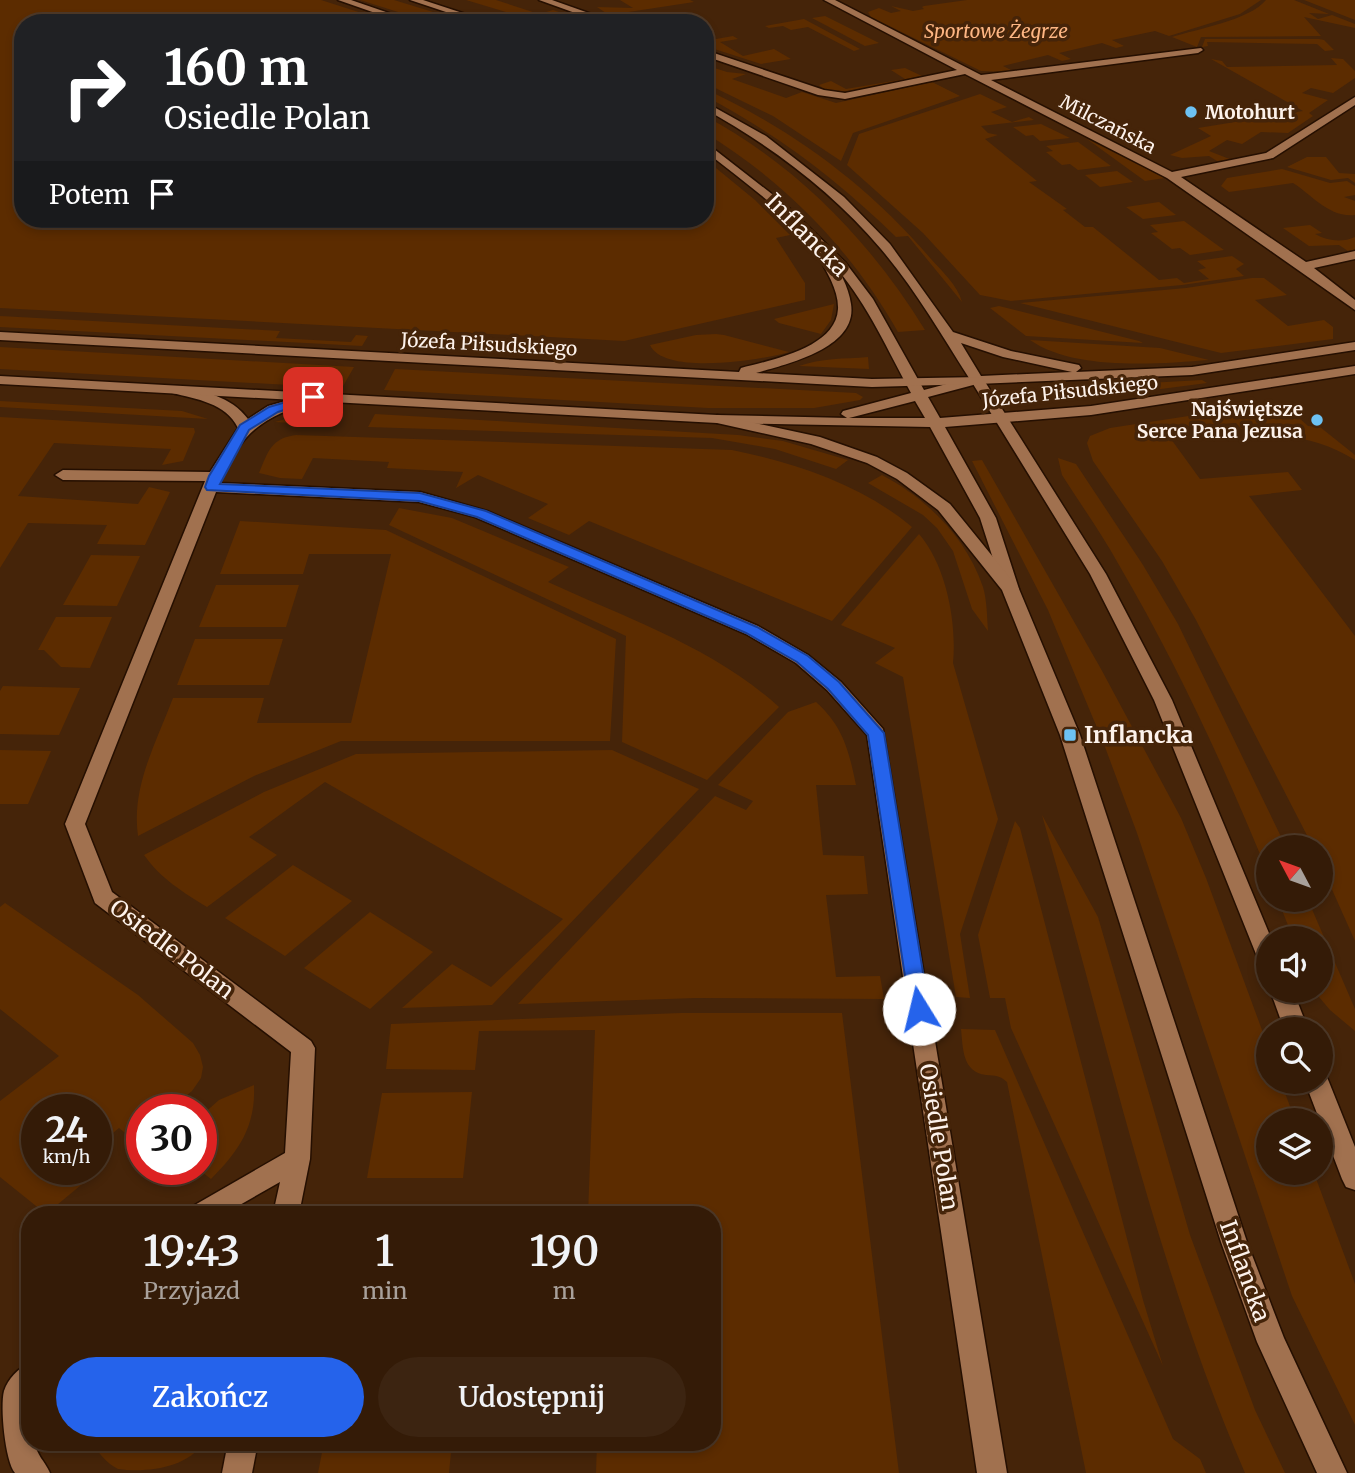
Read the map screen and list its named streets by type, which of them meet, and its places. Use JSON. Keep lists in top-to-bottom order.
{
  "streets": {
    "street": [
      "Milczańska",
      "Inflancka",
      "Józefa Piłsudskiego",
      "Osiedle Polan"
    ]
  },
  "crossings": [
    ["Inflancka", "Józefa Piłsudskiego"],
    ["Józefa Piłsudskiego", "Osiedle Polan"]
  ],
  "parks": ["Sportowe Żegrze"],
  "places": {
    "other": ["Motohurt", "Najświętsze Serce Pana Jezusa"],
    "transit": ["Inflancka"]
  },
  "north": "top left",
  "page": {
    "turn": ["160 m", "Osiedle Polan"],
    "then": "Potem",
    "speed": "24 km/h",
    "limit": "30",
    "eta": [
      "19:43",
      "Przyjazd",
      "1",
      "min",
      "190",
      "m"
    ],
    "buttons": ["Zakończ", "Udostępnij"]
  }
}
